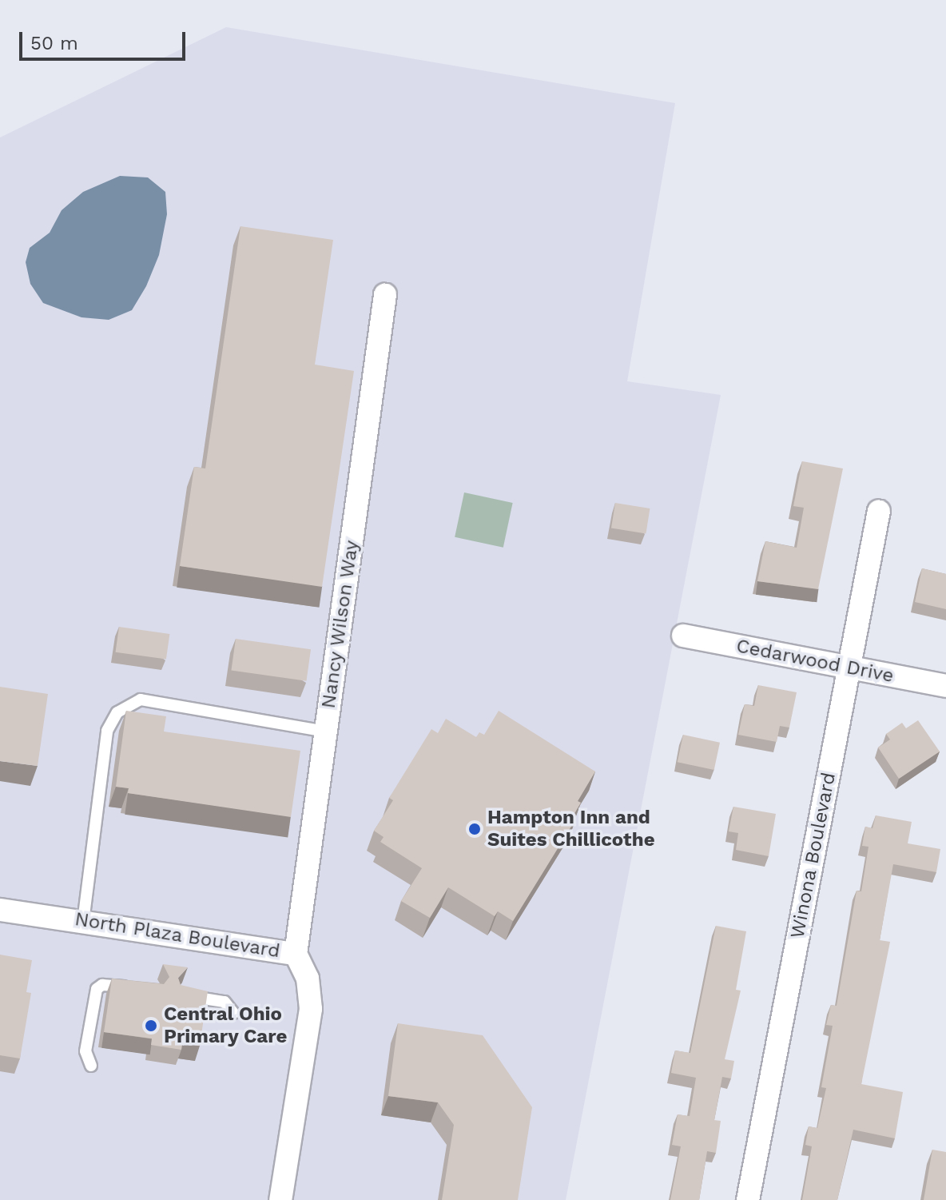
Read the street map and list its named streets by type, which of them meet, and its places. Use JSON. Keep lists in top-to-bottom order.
{
  "streets": {
    "street": [
      "Nancy Wilson Way",
      "Cedarwood Drive",
      "Winona Boulevard",
      "North Plaza Boulevard"
    ]
  },
  "crossings": [
    ["Nancy Wilson Way", "North Plaza Boulevard"],
    ["Cedarwood Drive", "Winona Boulevard"]
  ],
  "places": ["Hampton Inn and Suites Chillicothe", "Central Ohio Primary Care"],
  "scale_bar": "50 m"
}
